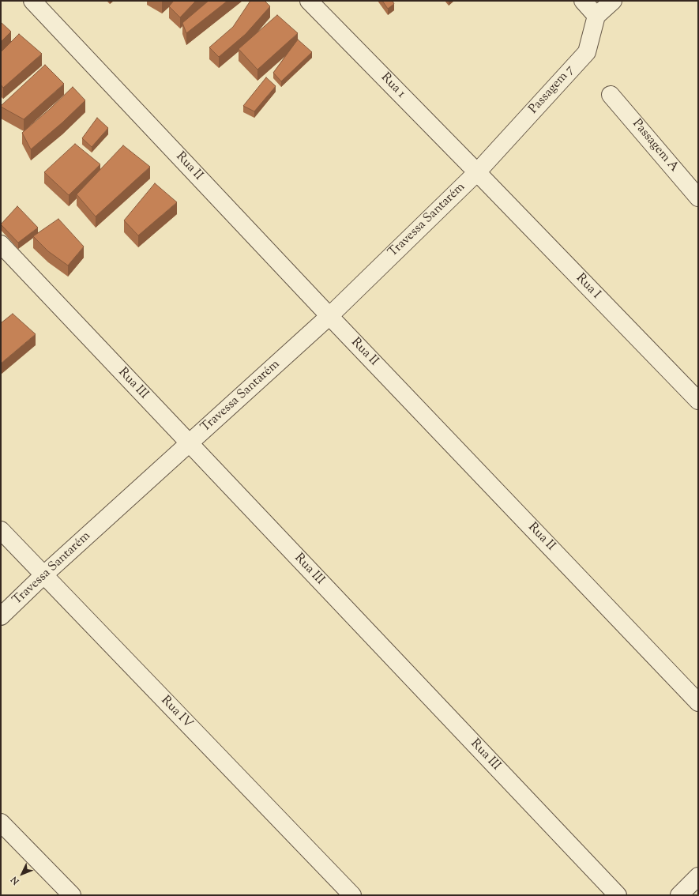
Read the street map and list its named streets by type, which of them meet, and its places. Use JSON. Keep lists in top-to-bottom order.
{
  "streets": {
    "street": [
      "Rua 1",
      "Passagem 7",
      "Passagem A",
      "Rua II",
      "Travessa Santarém",
      "Rua I",
      "Rua III",
      "Rua IV"
    ]
  },
  "crossings": [
    ["Rua 1", "Passagem 7"],
    ["Rua 1", "Travessa Santarém"],
    ["Rua 1", "Rua I"],
    ["Passagem 7", "Travessa Santarém"],
    ["Passagem 7", "Rua I"],
    ["Rua II", "Travessa Santarém"],
    ["Travessa Santarém", "Rua I"],
    ["Travessa Santarém", "Rua III"],
    ["Travessa Santarém", "Rua IV"]
  ],
  "north": "bottom left"
}
